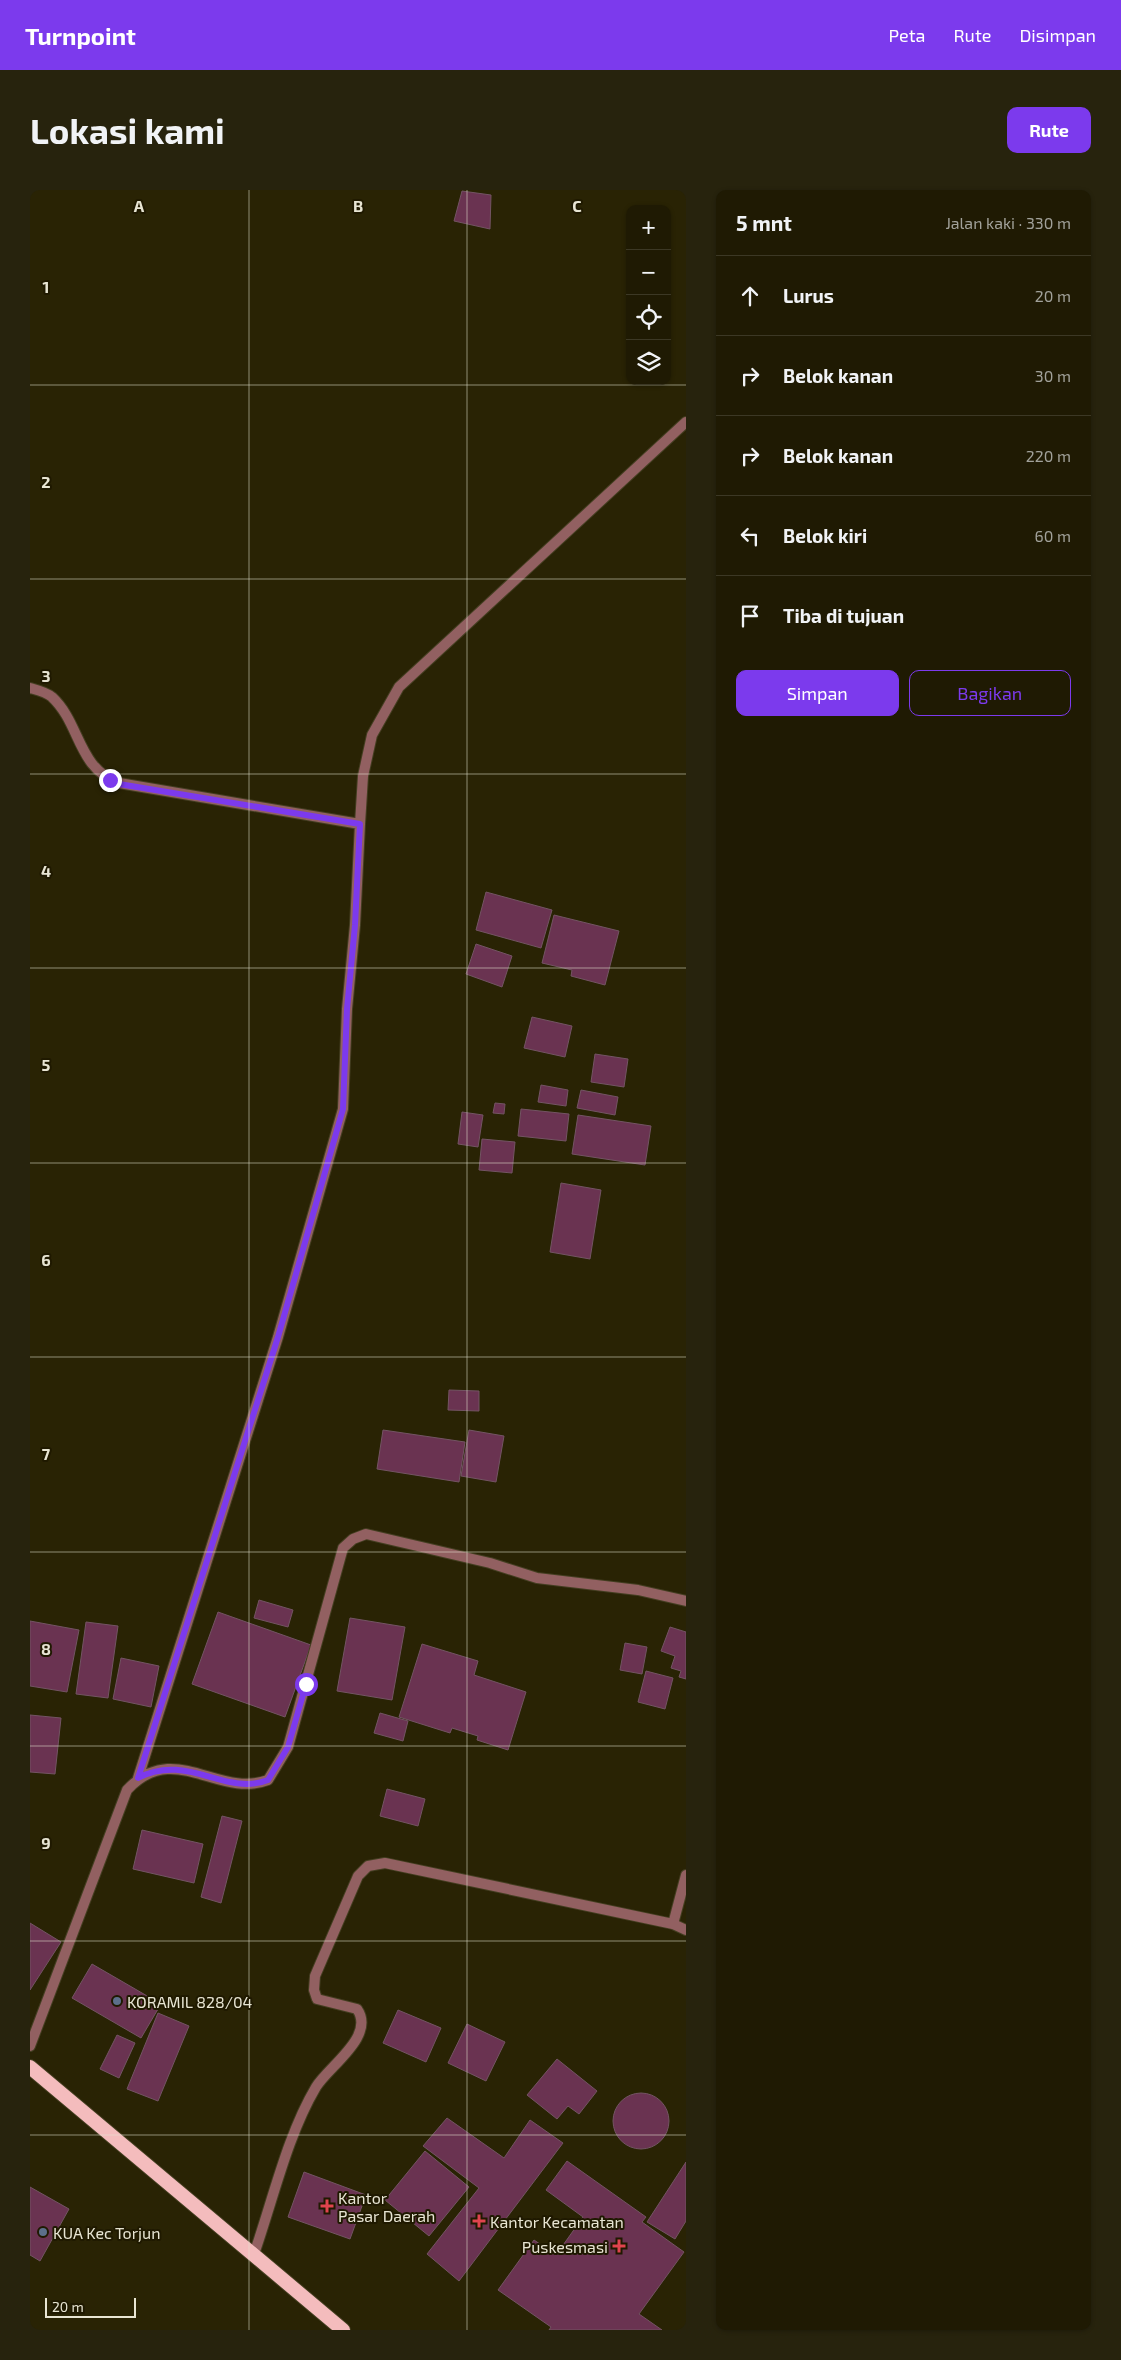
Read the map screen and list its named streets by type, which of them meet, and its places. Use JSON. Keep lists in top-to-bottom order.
{
  "places": {
    "other": ["KORAMIL 828/04", "KUA Kec Torjun"],
    "health": ["Kantor Pasar Daerah", "Kantor Kecamatan", "Puskesmasi"]
  },
  "scale_bar": "20 m",
  "page": {
    "header": "Turnpoint",
    "nav": ["Peta", "Rute", "Disimpan"],
    "buttons": [
      "Rute",
      ["Simpan", "Bagikan"]
    ],
    "title": "Lokasi kami",
    "heading": ["5 mnt", "Jalan kaki · 330 m"],
    "map_buttons": ["+", "−"],
    "list": [
      ["Lurus", "20 m"],
      ["Belok kanan", "30 m"],
      ["Belok kanan", "220 m"],
      ["Belok kiri", "60 m"],
      "Tiba di tujuan"
    ],
    "scale": "20 m"
  },
  "grid": {
    "columns": ["A", "B", "C"],
    "rows": [
      "1",
      "2",
      "3",
      "4",
      "5",
      "6",
      "7",
      "8",
      "9"
    ]
  }
}
